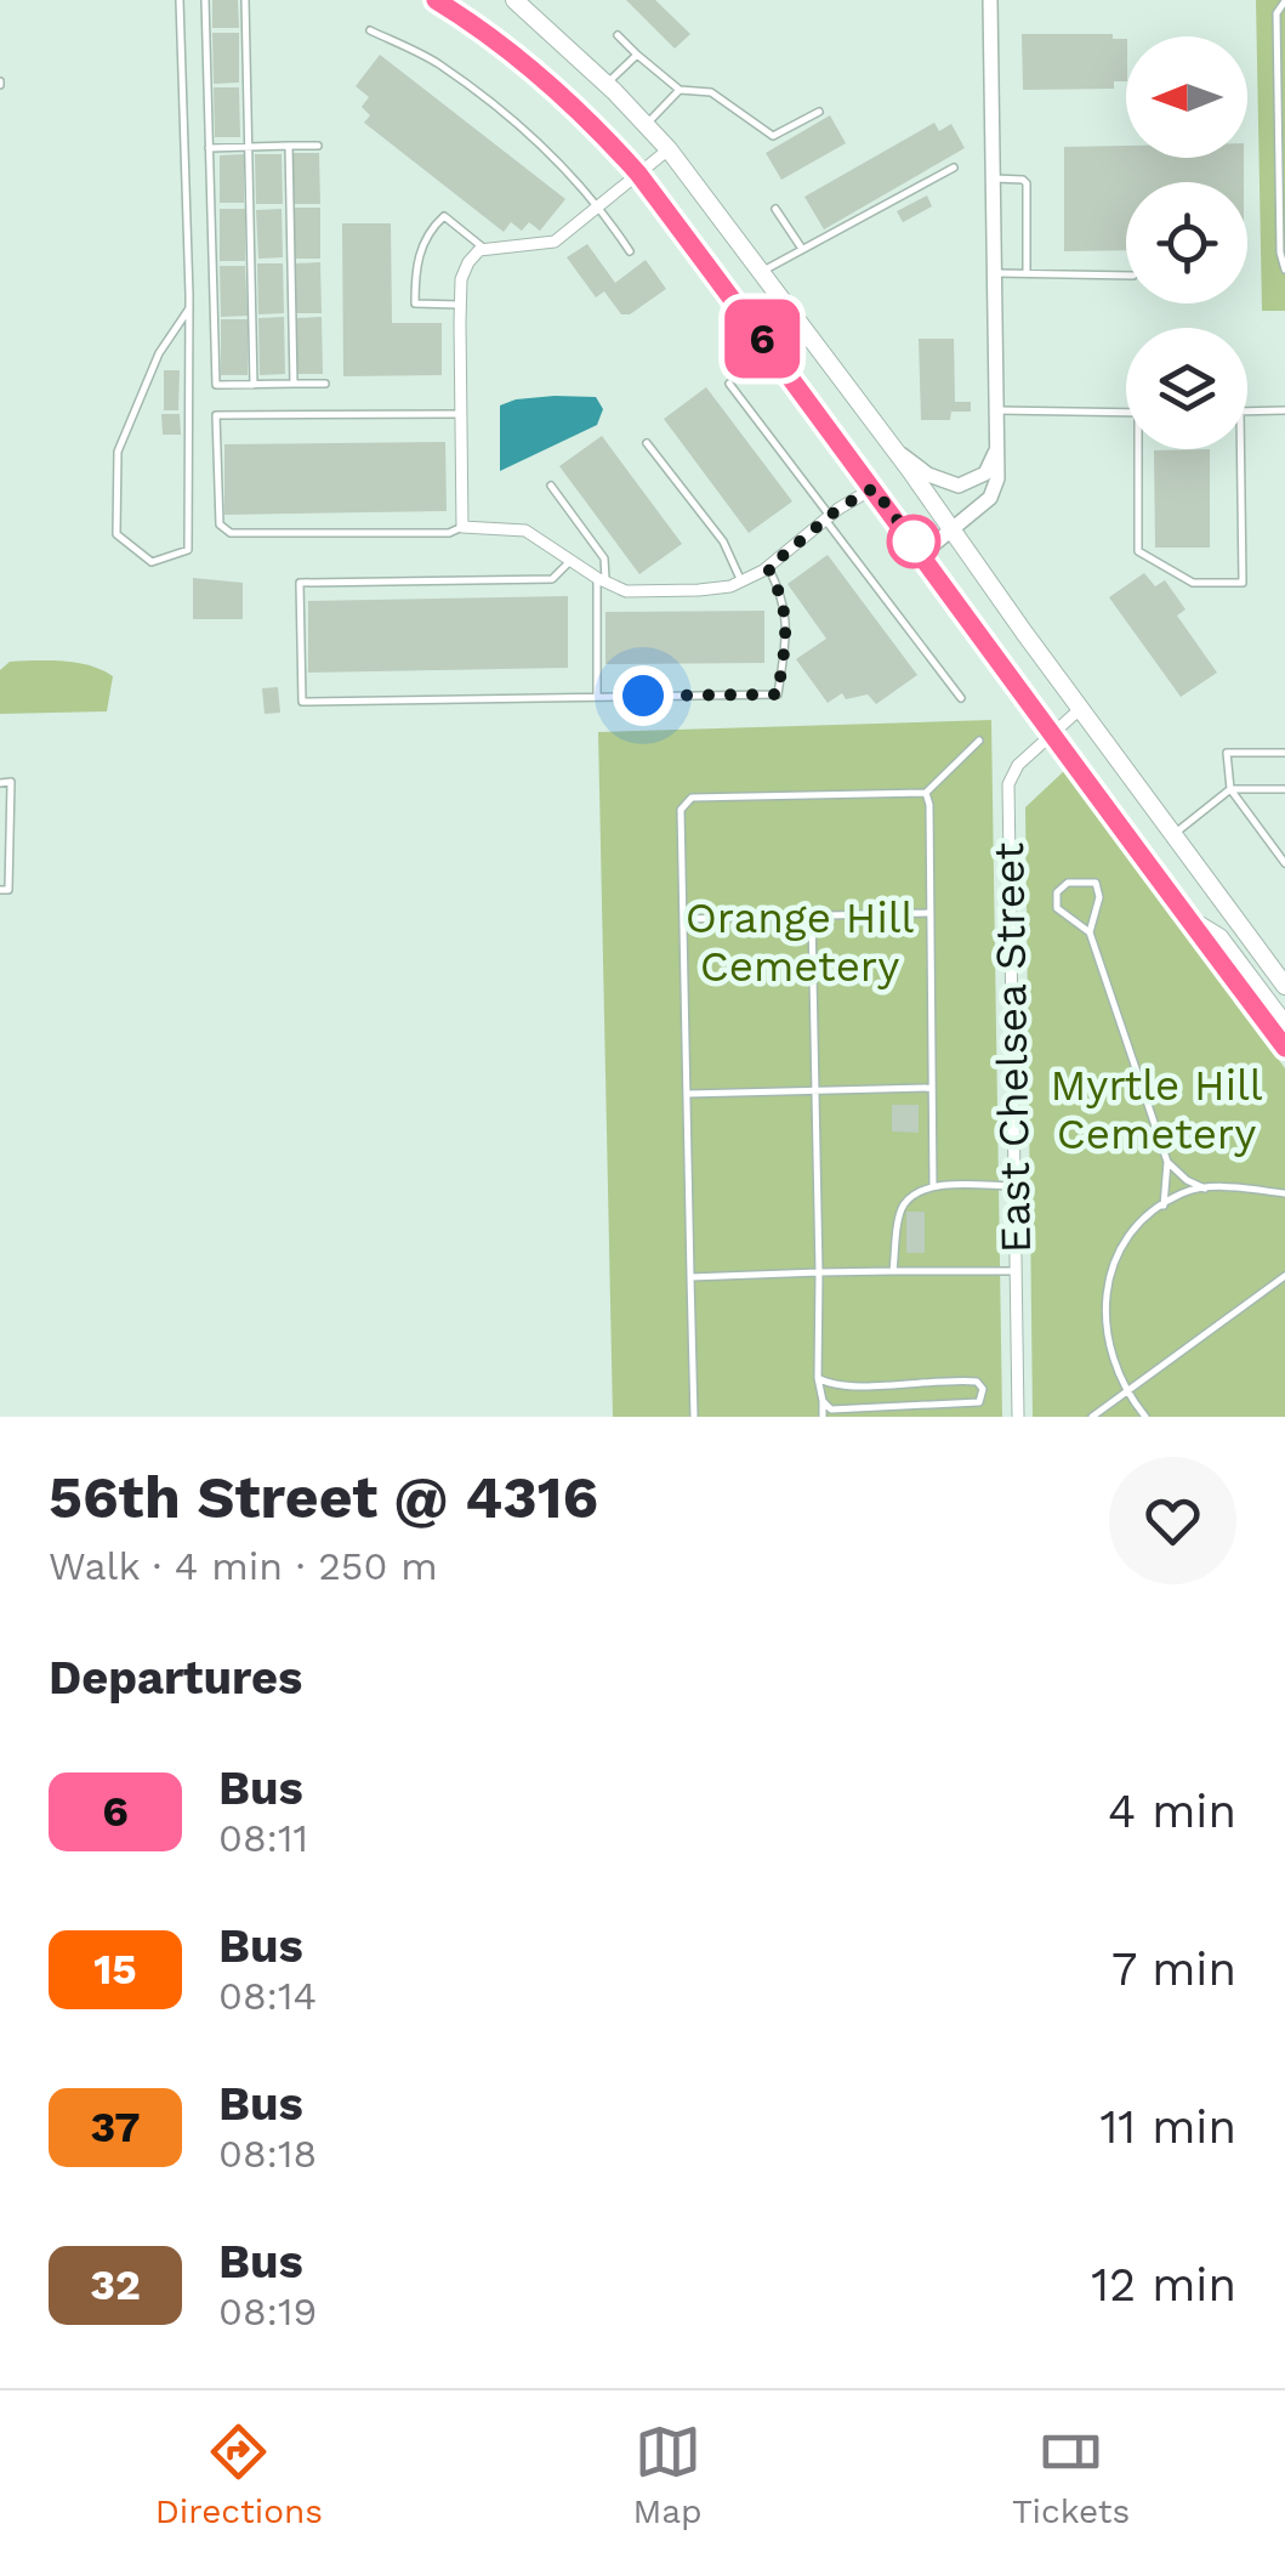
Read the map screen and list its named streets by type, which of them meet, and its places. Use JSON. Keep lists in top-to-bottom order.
{
  "streets": {
    "street": ["East Chelsea Street"]
  },
  "parks": ["Orange Hill Cemetery", "Myrtle Hill Cemetery"],
  "lines": ["bus line 6"],
  "north": "left",
  "page": {
    "on_map": "6",
    "heading": [
      ["56th Street @ 4316", "Walk · 4 min · 250 m"],
      "Departures"
    ],
    "list": [
      {
        "mark": "6",
        "name": "Bus",
        "note": "08:11",
        "value": "4 min"
      },
      {
        "mark": "15",
        "name": "Bus",
        "note": "08:14",
        "value": "7 min"
      },
      {
        "mark": "37",
        "name": "Bus",
        "note": "08:18",
        "value": "11 min"
      },
      {
        "mark": "32",
        "name": "Bus",
        "note": "08:19",
        "value": "12 min"
      }
    ],
    "tabs": ["Directions", "Map", "Tickets"]
  }
}
